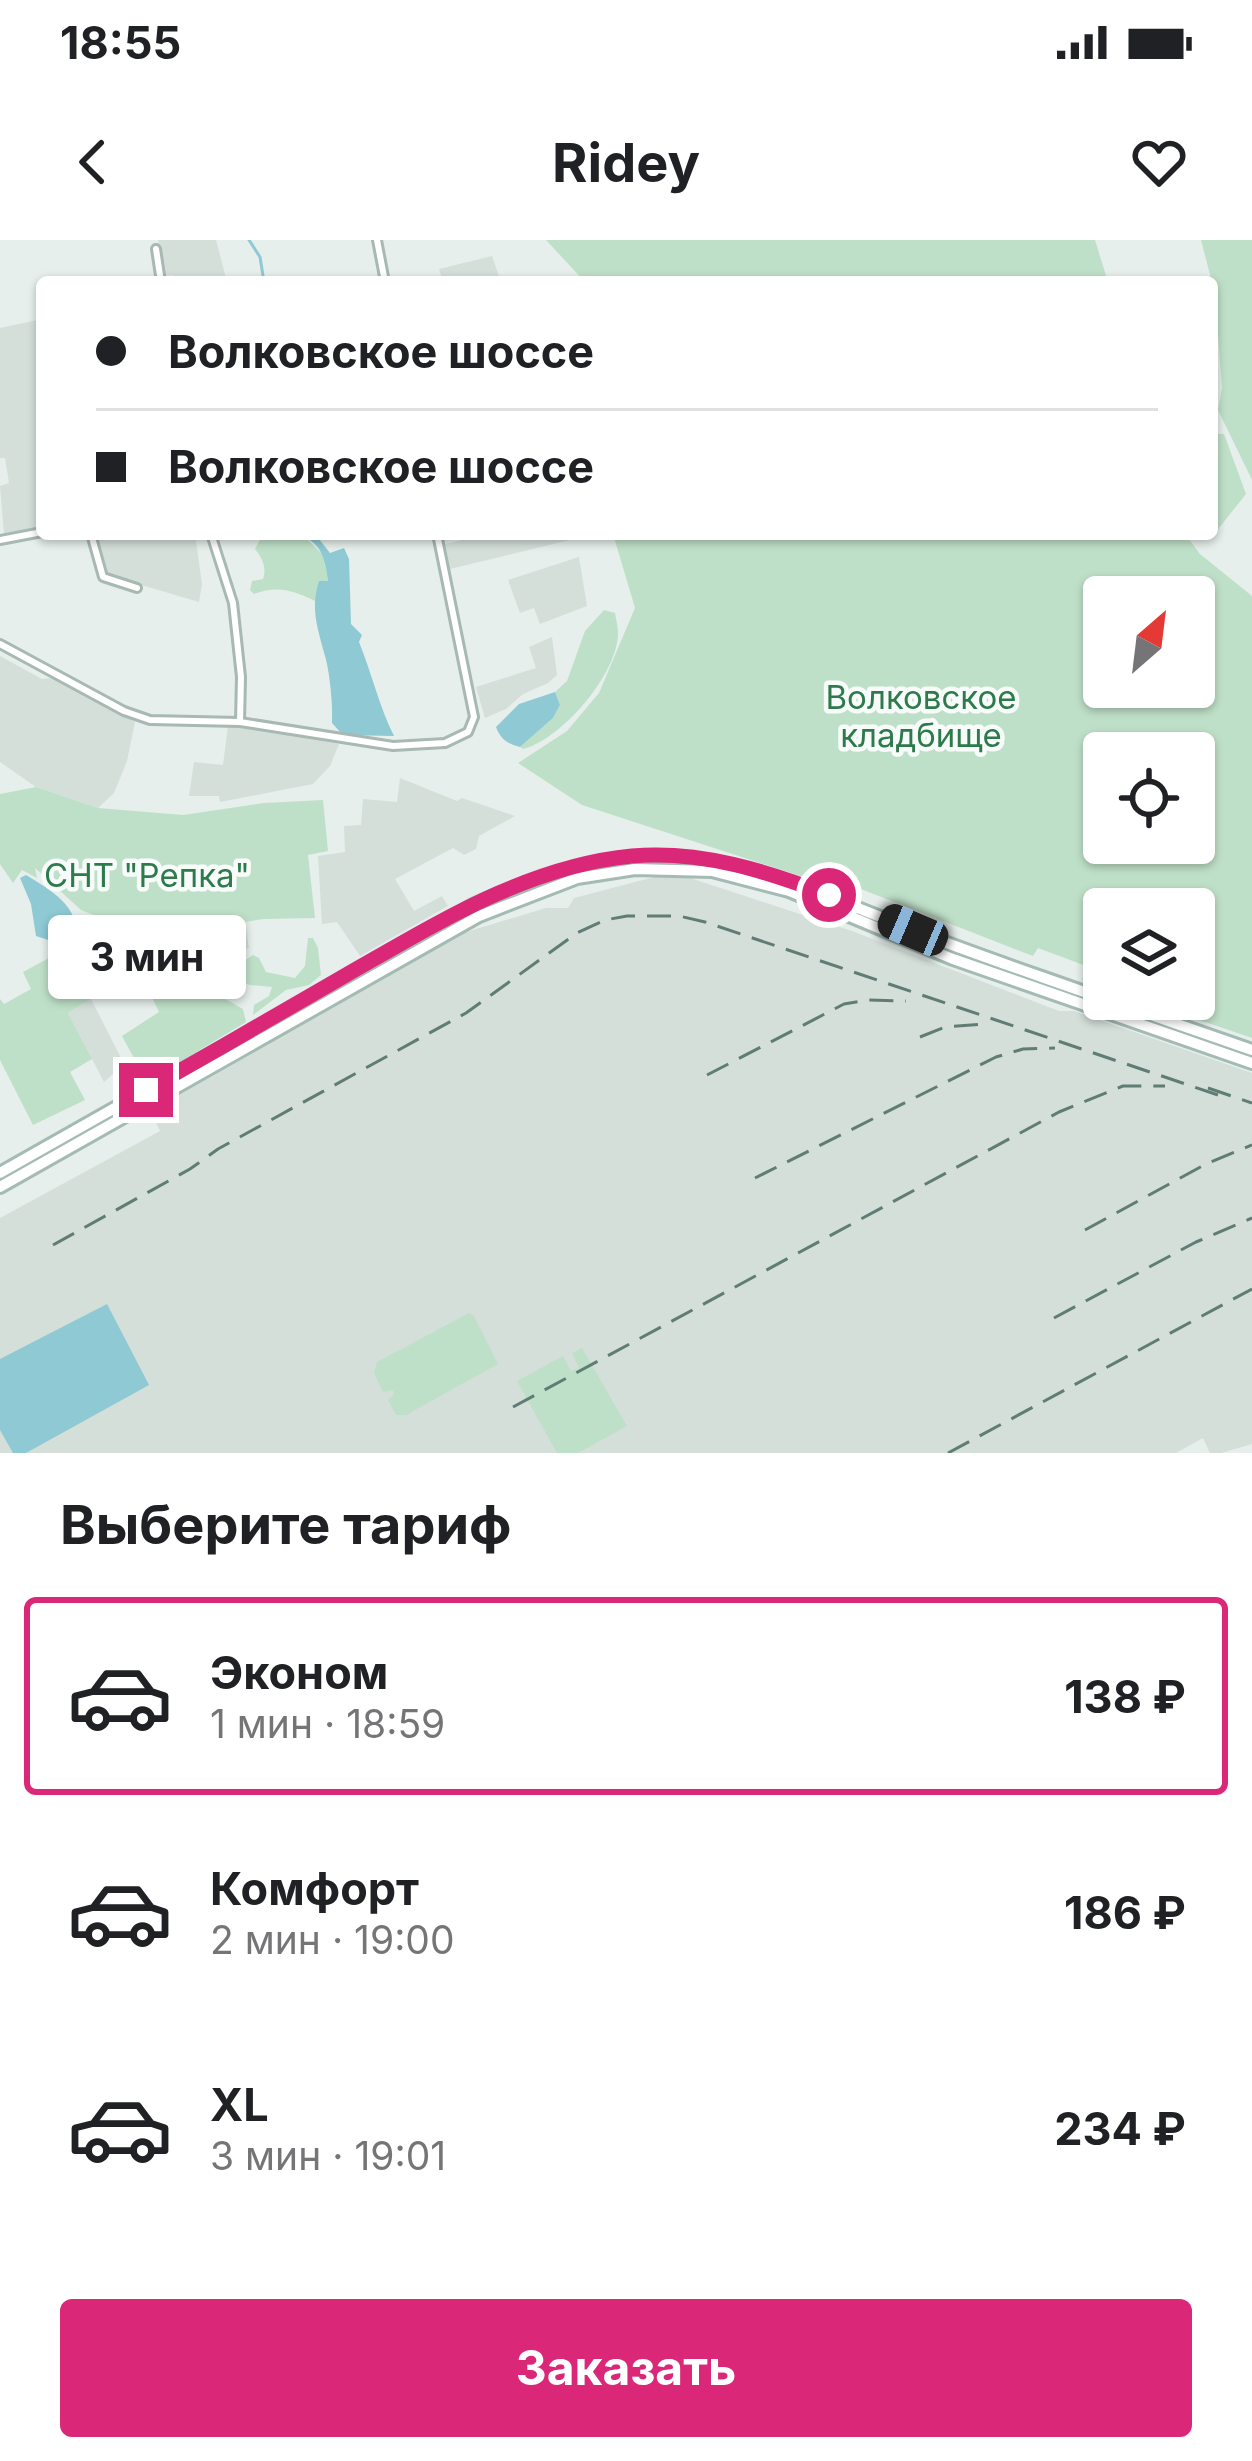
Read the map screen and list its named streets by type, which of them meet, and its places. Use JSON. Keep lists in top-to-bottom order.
{
  "parks": ["Волковское кладбище", "СНТ \"Репка\""],
  "north": "top right",
  "page": {
    "status": "18:55",
    "header": "Ridey",
    "banner": ["Волковское шоссе", "Волковское шоссе"],
    "bubble": "3 мин",
    "heading": "Выберите тариф",
    "list": [
      {
        "name": "Эконом",
        "note": "1 мин · 18:59",
        "value": "138 ₽"
      },
      {
        "name": "Комфорт",
        "note": "2 мин · 19:00",
        "value": "186 ₽"
      },
      {
        "name": "XL",
        "note": "3 мин · 19:01",
        "value": "234 ₽"
      }
    ],
    "buttons": "Заказать"
  }
}
